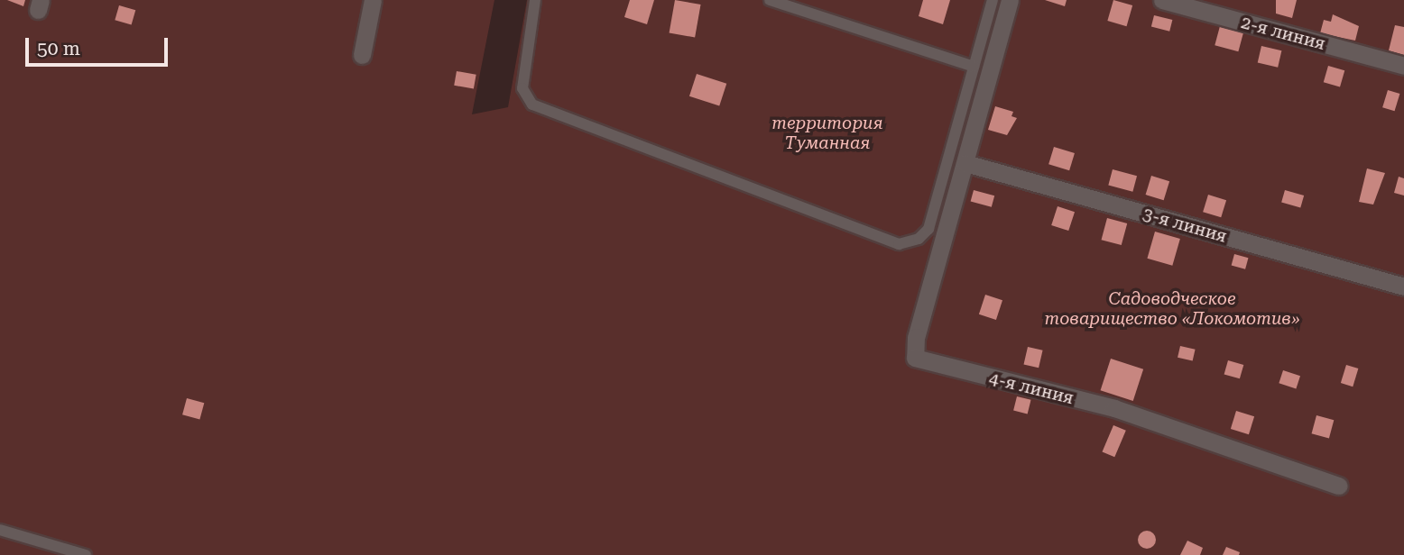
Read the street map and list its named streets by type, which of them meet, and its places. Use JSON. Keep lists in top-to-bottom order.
{
  "streets": {
    "street": ["2-я линия", "3-я линия", "4-я линия"]
  },
  "crossings": [
    ["3-я линия", "4-я линия"]
  ],
  "parks": ["территория Туманная", "Садоводческое товарищество «Локомотив»"],
  "scale_bar": "50 m"
}
